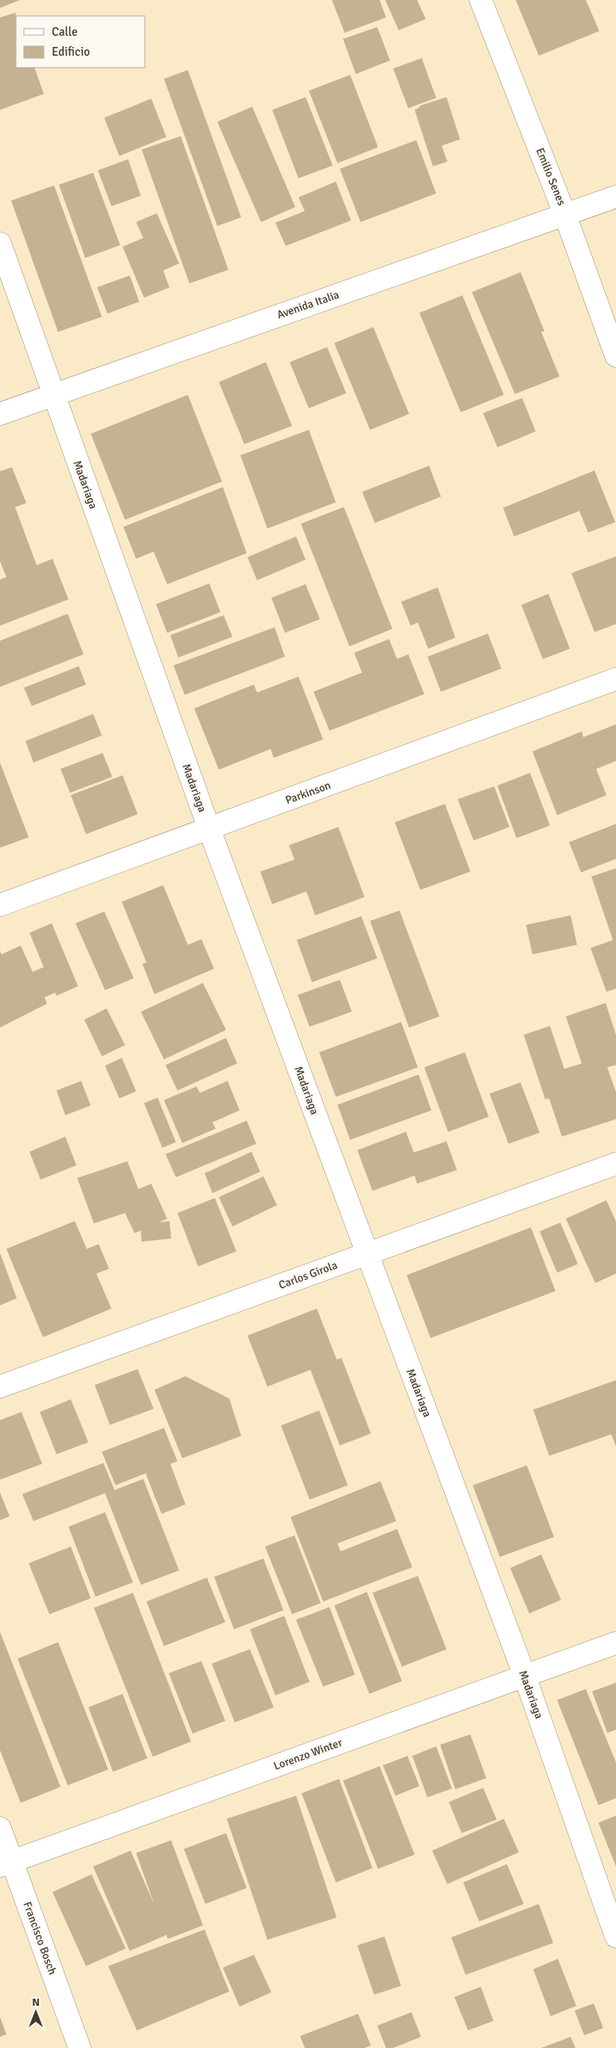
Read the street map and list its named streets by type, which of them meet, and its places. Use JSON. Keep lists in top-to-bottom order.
{
  "streets": {
    "street": [
      "Emilio Senes",
      "Avenida Italia",
      "Madariaga",
      "Parkinson",
      "Carlos Girola",
      "Lorenzo Winter",
      "Francisco Bosch"
    ]
  },
  "crossings": [
    ["Emilio Senes", "Avenida Italia"],
    ["Avenida Italia", "Madariaga"],
    ["Madariaga", "Parkinson"],
    ["Madariaga", "Carlos Girola"],
    ["Madariaga", "Lorenzo Winter"],
    ["Lorenzo Winter", "Francisco Bosch"]
  ],
  "legend": ["Calle", "Edificio"],
  "north": "top"
}
